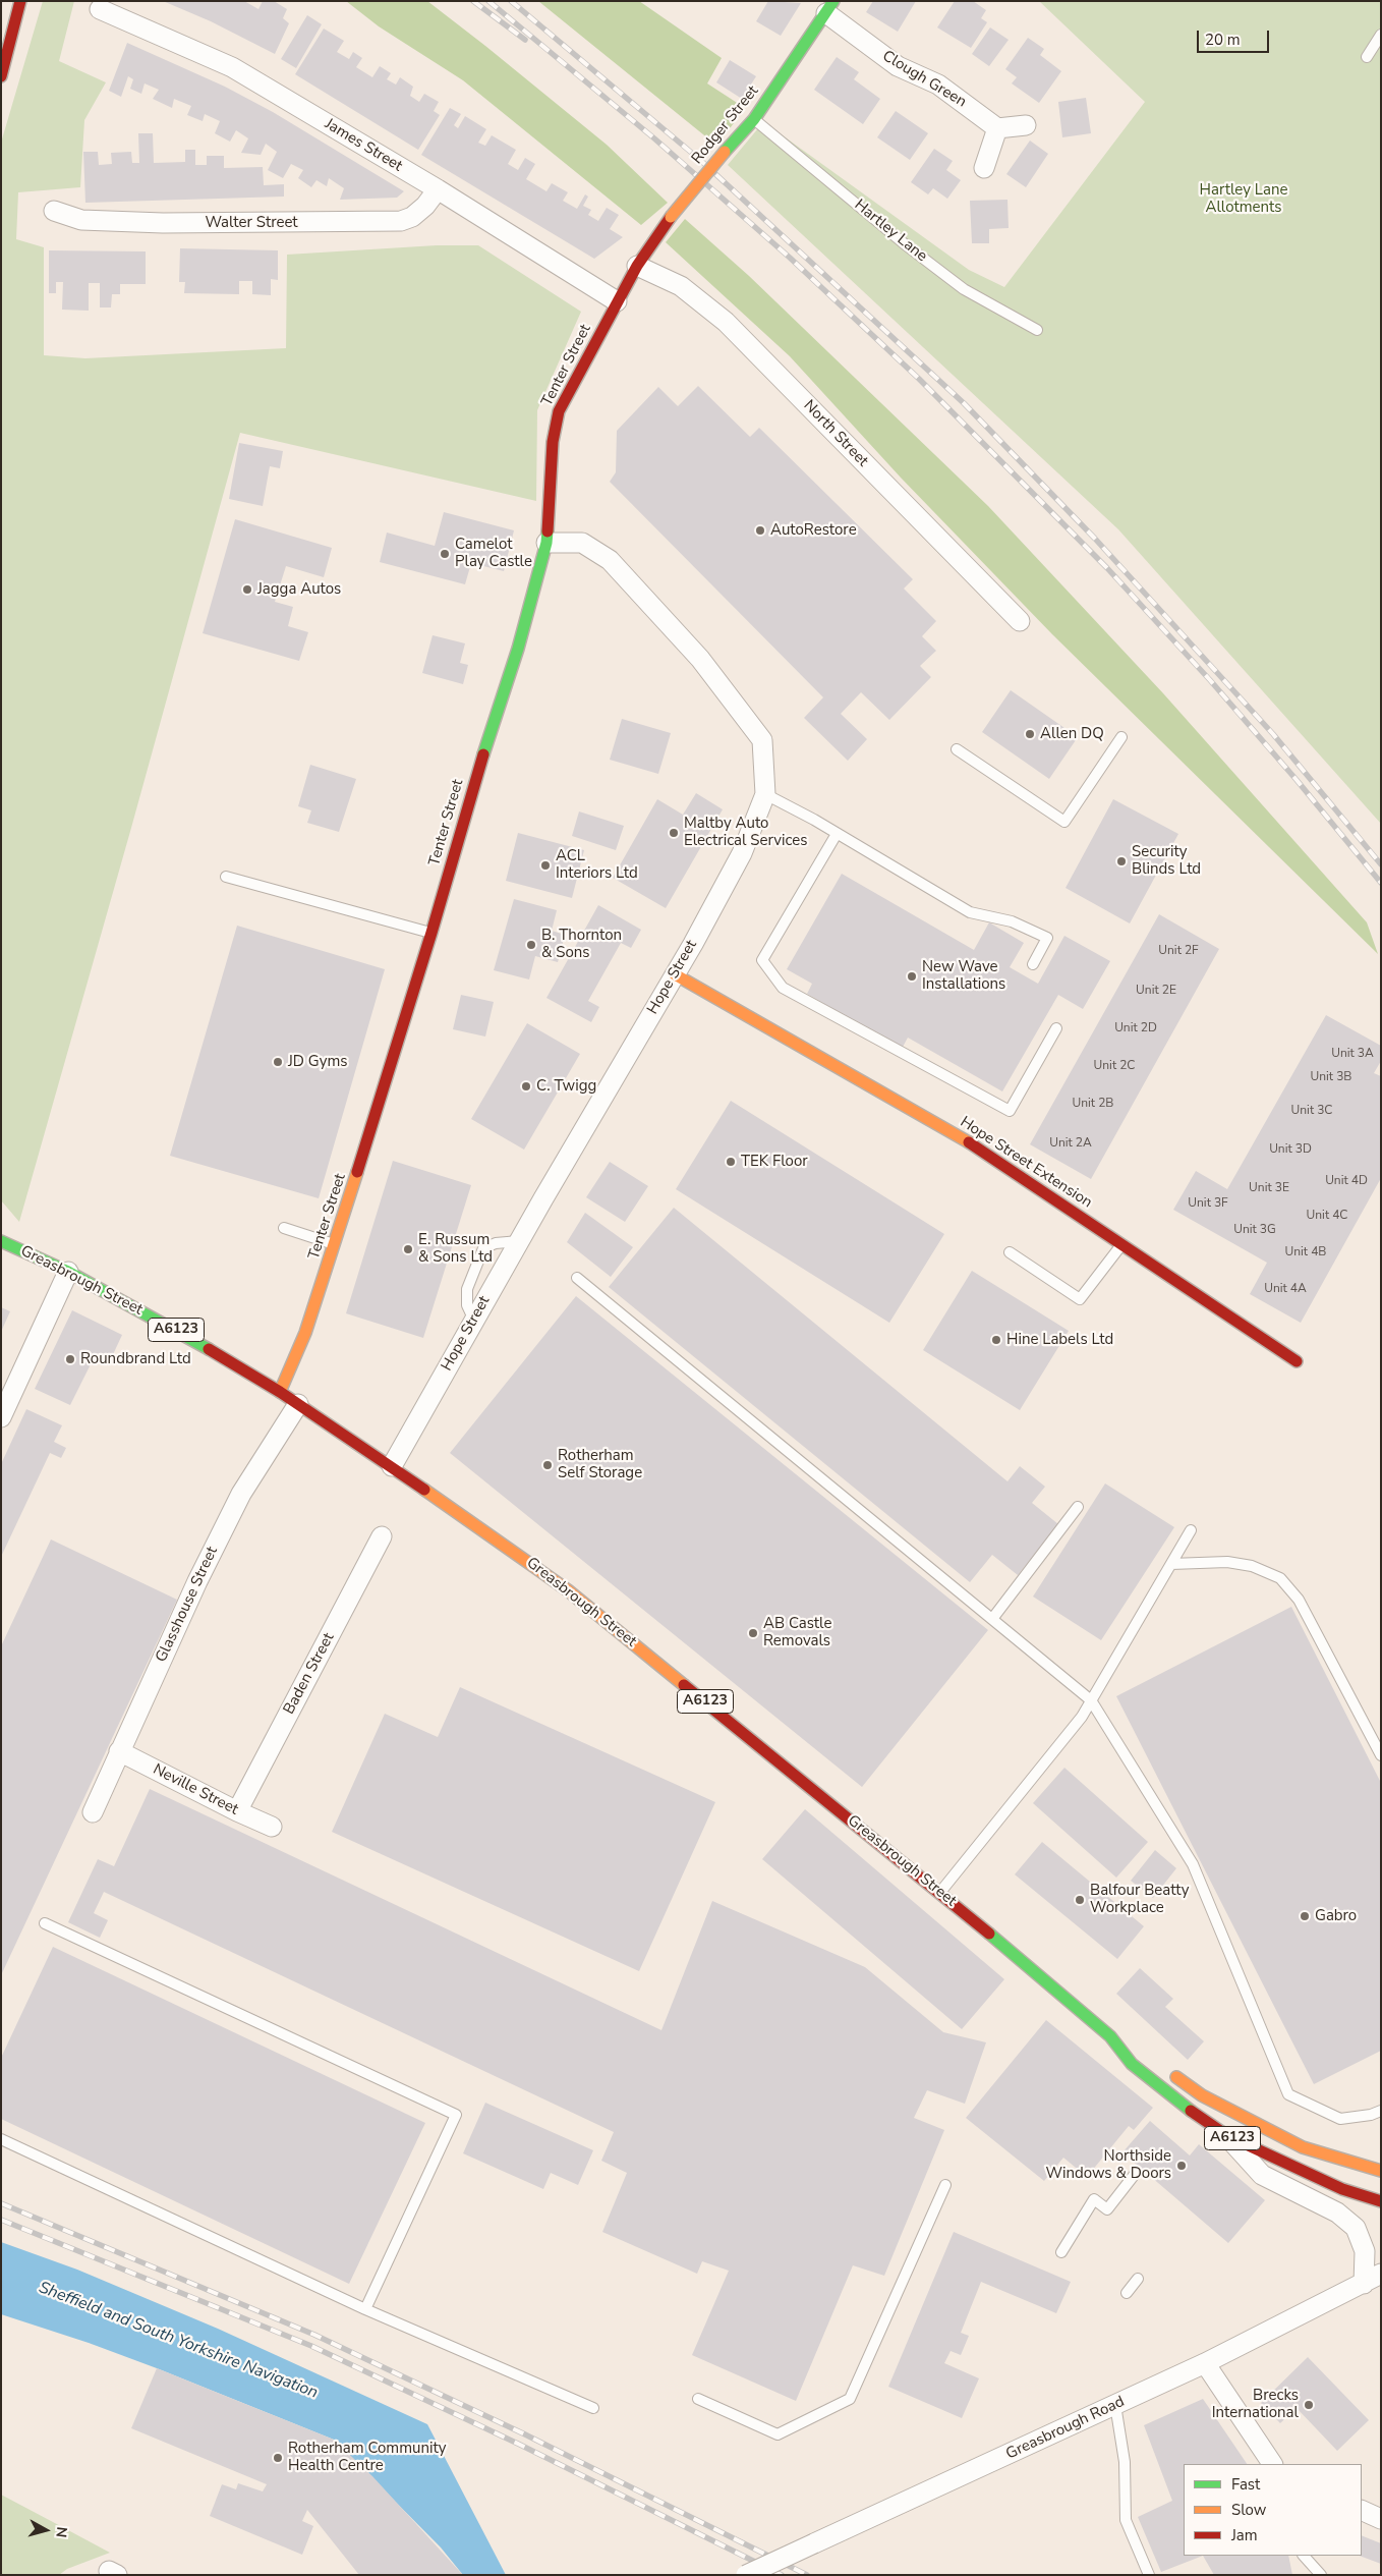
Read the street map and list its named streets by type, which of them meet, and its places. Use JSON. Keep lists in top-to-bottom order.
{
  "streets": {
    "street": [
      "Clough Green",
      "Rodger Street",
      "James Street",
      "Walter Street",
      "Tenter Street",
      "North Street",
      "Hope Street",
      "Hope Street Extension",
      "Greasbrough Street",
      "A6123",
      "Glasshouse Street",
      "Baden Street",
      "Neville Street",
      "Greasbrough Road"
    ],
    "lane": ["Hartley Lane"]
  },
  "crossings": [
    ["Clough Green", "Rodger Street"],
    ["Rodger Street", "Hartley Lane"],
    ["Rodger Street", "Tenter Street"],
    ["Rodger Street", "North Street"],
    ["James Street", "Walter Street"],
    ["James Street", "Tenter Street"],
    ["Tenter Street", "North Street"],
    ["Tenter Street", "Hope Street"],
    ["Tenter Street", "Greasbrough Street"],
    ["Hope Street", "Hope Street Extension"],
    ["Hope Street", "Greasbrough Street"],
    ["Greasbrough Street", "Glasshouse Street"],
    ["Greasbrough Street", "Greasbrough Road"],
    ["Glasshouse Street", "Neville Street"],
    ["Baden Street", "Neville Street"]
  ],
  "water": ["Sheffield and South Yorkshire Navigation"],
  "parks": ["Hartley Lane Allotments"],
  "places": [
    "AutoRestore",
    "Camelot Play Castle",
    "Jagga Autos",
    "Allen DQ",
    "Maltby Auto Electrical Services",
    "Security Blinds Ltd",
    "ACL Interiors Ltd",
    "B. Thornton & Sons",
    "New Wave Installations",
    "JD Gyms",
    "C. Twigg",
    "TEK Floor",
    "E. Russum & Sons Ltd",
    "Hine Labels Ltd",
    "Roundbrand Ltd",
    "Rotherham Self Storage",
    "AB Castle Removals",
    "Balfour Beatty Workplace",
    "Gabro",
    "Northside Windows & Doors",
    "Brecks International",
    "Rotherham Community Health Centre"
  ],
  "house_numbers": [
    "Unit 2F",
    "Unit 2E",
    "Unit 2D",
    "Unit 3A",
    "Unit 2C",
    "Unit 3B",
    "Unit 2B",
    "Unit 3C",
    "Unit 2A",
    "Unit 3D",
    "Unit 4D",
    "Unit 3E",
    "Unit 3F",
    "Unit 4C",
    "Unit 3G",
    "Unit 4B",
    "Unit 4A"
  ],
  "legend": ["Fast", "Slow", "Jam"],
  "scale_bar": "20 m",
  "north": "right"
}
